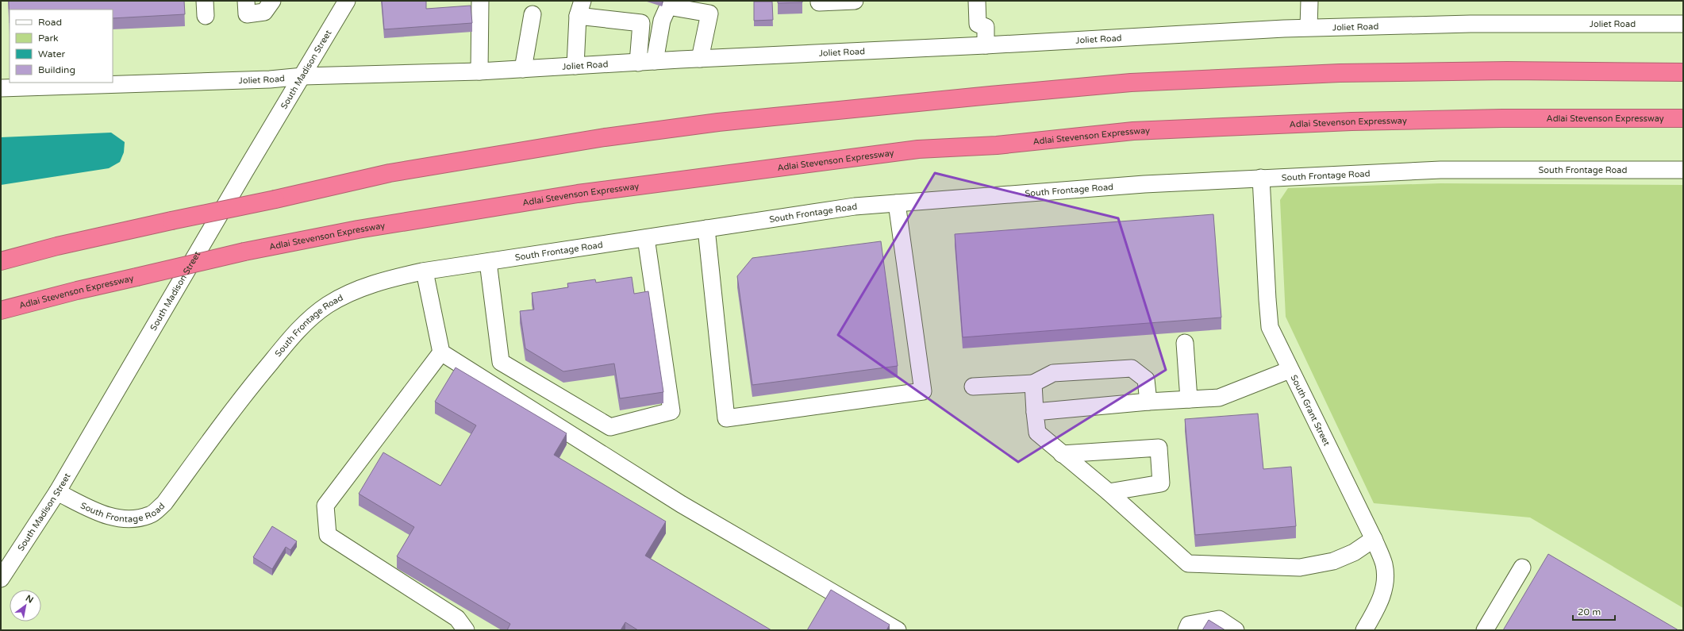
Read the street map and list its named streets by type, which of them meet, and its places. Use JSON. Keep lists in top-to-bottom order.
{
  "streets": {
    "highway": ["Adlai Stevenson Expressway"],
    "street": [
      "Joliet Road",
      "South Madison Street",
      "South Frontage Road",
      "South Grant Street"
    ]
  },
  "crossings": [
    ["Joliet Road", "South Madison Street"],
    ["South Madison Street", "South Frontage Road"],
    ["South Frontage Road", "South Grant Street"]
  ],
  "legend": [
    "Road",
    "Park",
    "Water",
    "Building"
  ],
  "scale_bar": "20 m",
  "north": "top right"
}
